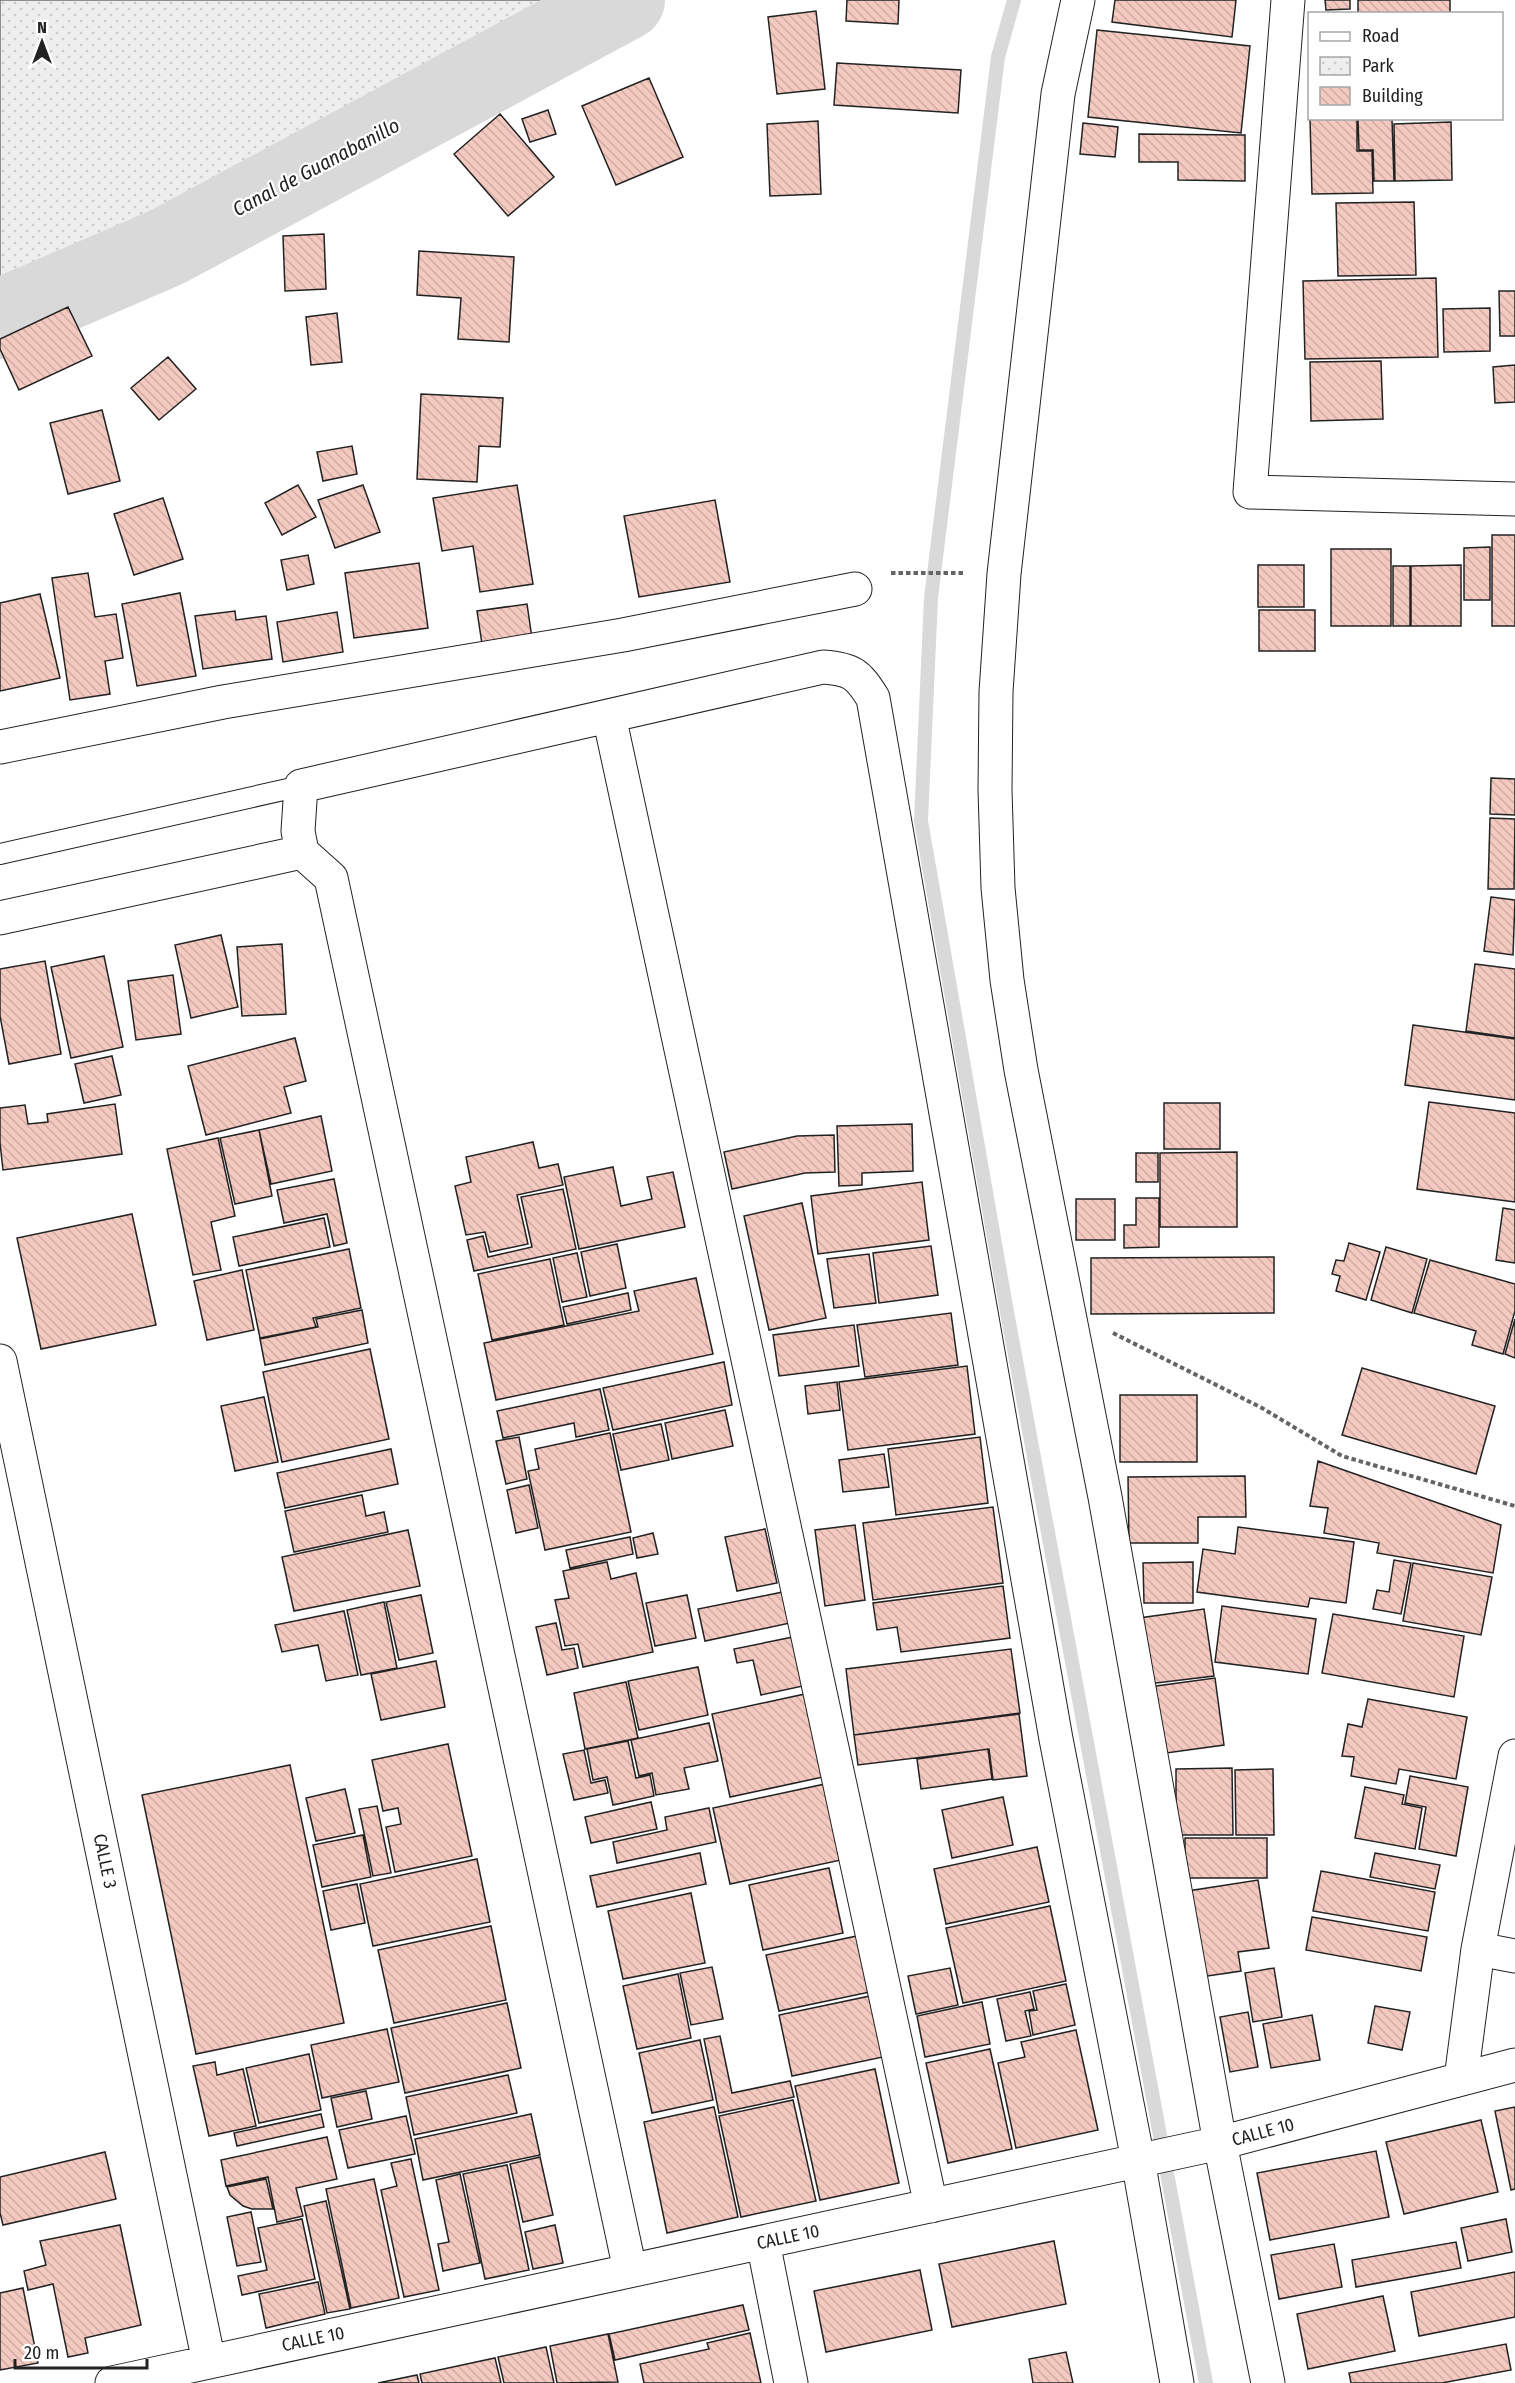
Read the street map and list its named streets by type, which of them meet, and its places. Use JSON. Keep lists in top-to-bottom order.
{
  "streets": {
    "street": ["CALLE 3", "CALLE 10"]
  },
  "crossings": [
    ["CALLE 3", "CALLE 10"]
  ],
  "water": ["Canal de Guanabanillo"],
  "legend": ["Road", "Park", "Building"],
  "scale_bar": "20 m",
  "north": "top"
}
